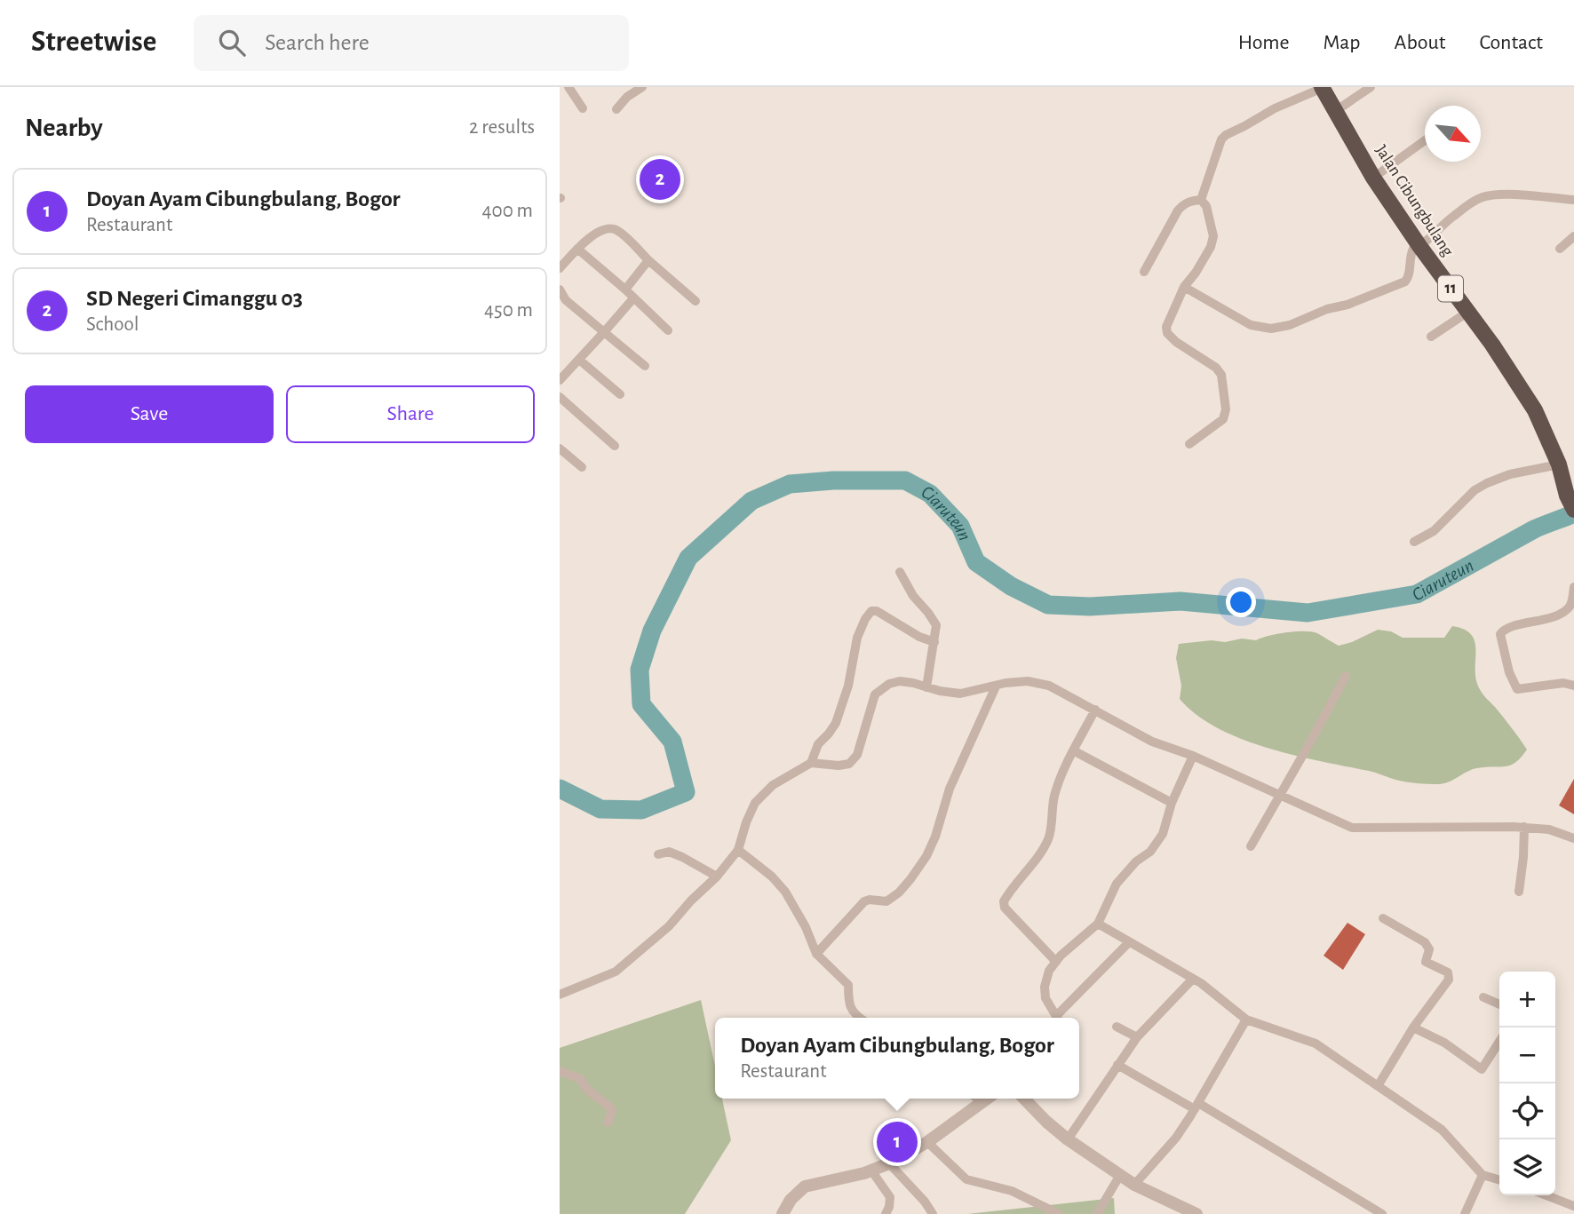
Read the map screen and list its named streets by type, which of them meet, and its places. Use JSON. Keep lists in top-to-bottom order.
{
  "streets": {
    "highway": ["Jalan Cibungbulang", "11"]
  },
  "water": ["Ciaruteun"],
  "north": "bottom right",
  "page": {
    "header": "Streetwise",
    "search": "Search here",
    "nav": [
      "Home",
      "Map",
      "About",
      "Contact"
    ],
    "heading": ["Nearby", "2 results"],
    "pins": ["2", "1"],
    "list": [
      {
        "mark": "1",
        "name": "Doyan Ayam Cibungbulang, Bogor",
        "note": "Restaurant",
        "value": "400 m"
      },
      {
        "mark": "2",
        "name": "SD Negeri Cimanggu 03",
        "note": "School",
        "value": "450 m"
      }
    ],
    "buttons": ["Save", "Share"],
    "map_buttons": ["+", "−"],
    "popup": ["Doyan Ayam Cibungbulang, Bogor", "Restaurant"]
  }
}
